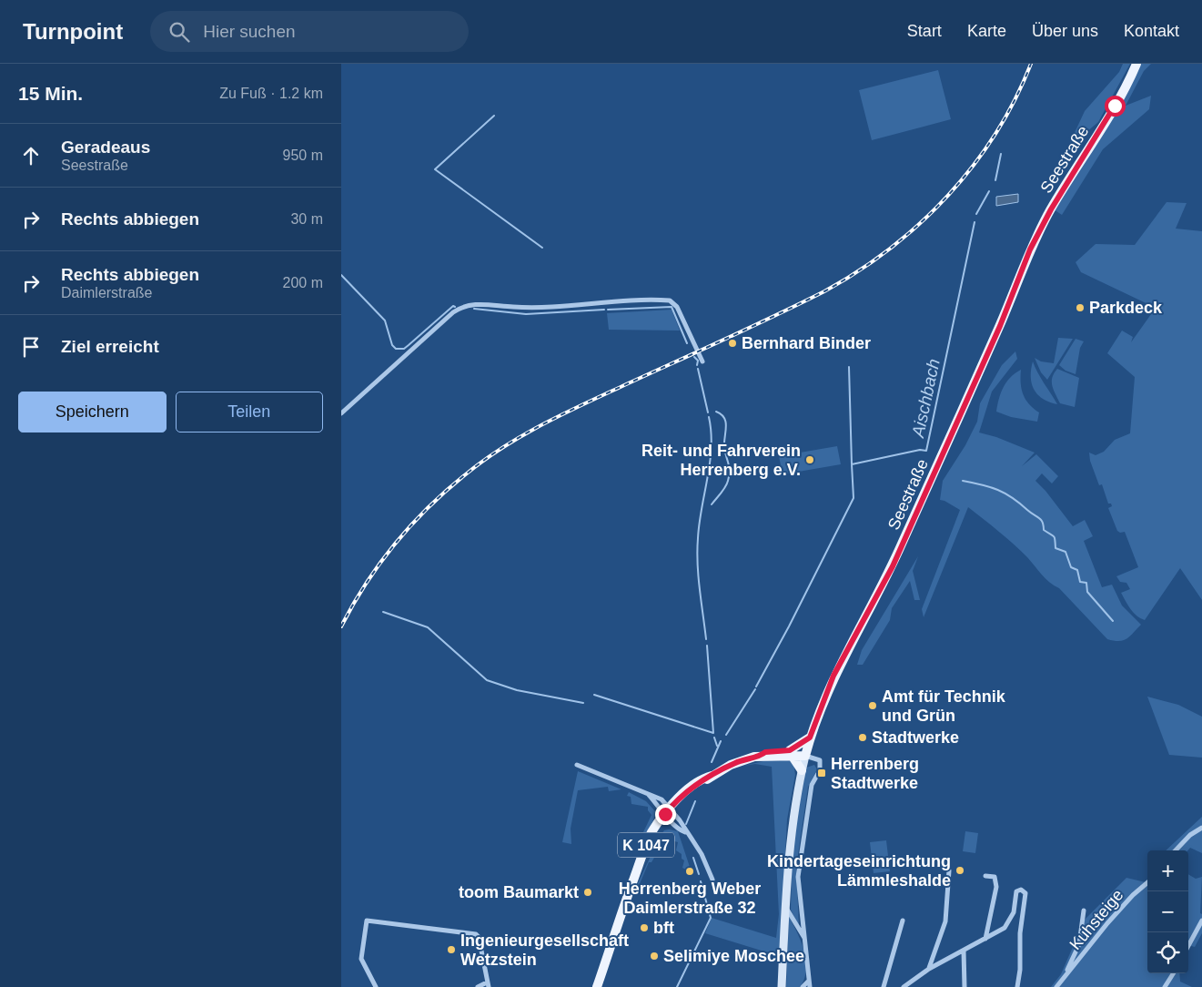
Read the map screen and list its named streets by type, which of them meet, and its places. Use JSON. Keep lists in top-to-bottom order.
{
  "streets": {
    "main road": ["Seestraße", "K 1047"],
    "street": ["Kuhsteige"]
  },
  "crossings": [
    ["Seestraße", "K 1047"]
  ],
  "water": ["Aischbach"],
  "places": {
    "other": [
      "Parkdeck",
      "Bernhard Binder",
      "Reit- und Fahrverein Herrenberg e.V.",
      "Amt für Technik und Grün",
      "Stadtwerke",
      "Kindertageseinrichtung Lämmleshalde",
      "Herrenberg Weber Daimlerstraße 32",
      "toom Baumarkt",
      "bft",
      "Ingenieurgesellschaft Wetzstein",
      "Selimiye Moschee"
    ],
    "transit": ["Herrenberg Stadtwerke"]
  },
  "page": {
    "header": "Turnpoint",
    "search": "Hier suchen",
    "nav": [
      "Start",
      "Karte",
      "Über uns",
      "Kontakt"
    ],
    "heading": ["15 Min.", "Zu Fuß · 1.2 km"],
    "list": [
      ["Geradeaus", "Seestraße", "950 m"],
      ["Rechts abbiegen", "30 m"],
      ["Rechts abbiegen", "Daimlerstraße", "200 m"],
      "Ziel erreicht"
    ],
    "buttons": ["Speichern", "Teilen"],
    "map_buttons": ["+", "−"]
  }
}
